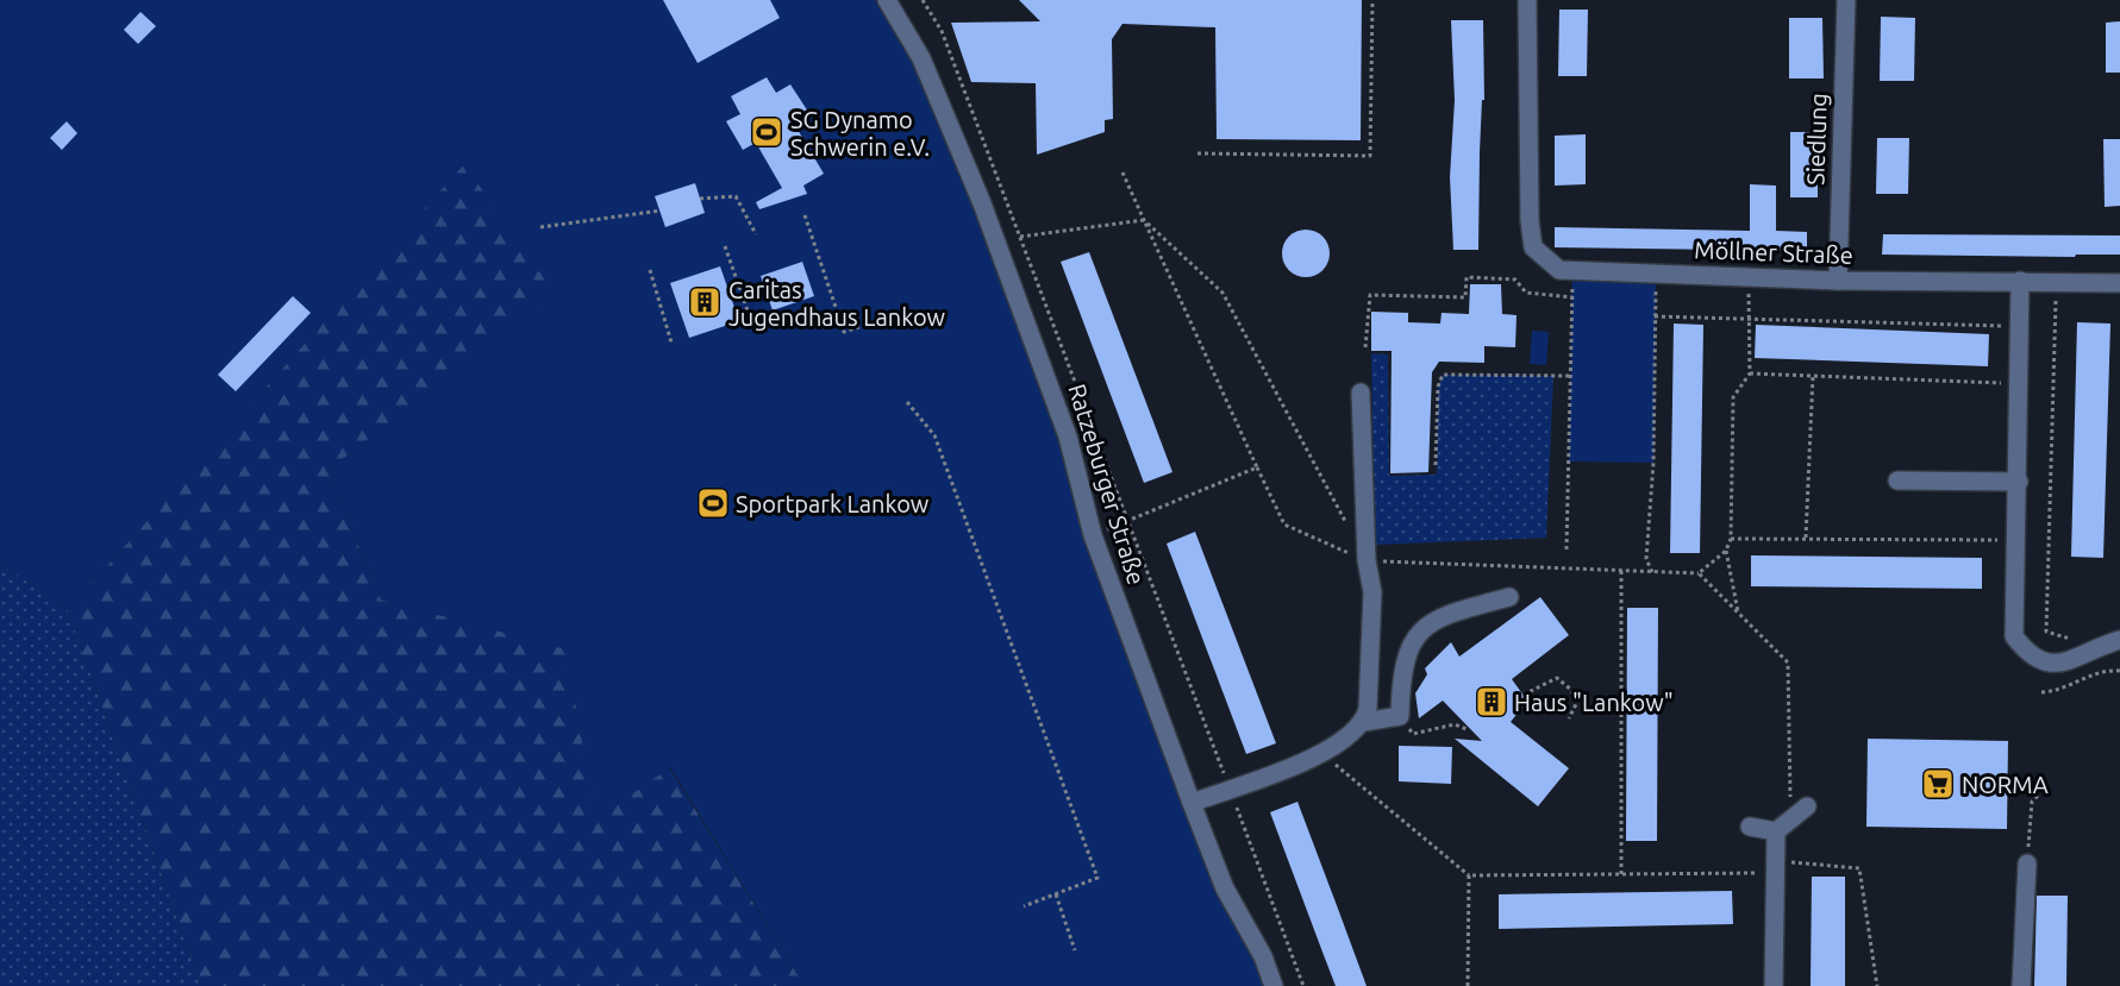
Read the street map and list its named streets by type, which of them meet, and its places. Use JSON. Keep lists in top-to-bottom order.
{
  "streets": {
    "street": ["Siedlung", "Möllner Straße", "Ratzeburger Straße"]
  },
  "crossings": [
    ["Siedlung", "Möllner Straße"]
  ],
  "places": {
    "sports": ["SG Dynamo Schwerin e.V.", "Sportpark Lankow"],
    "building": ["Caritas Jugendhaus Lankow", "Haus \"Lankow\""],
    "supermarket": ["NORMA"]
  }
}
